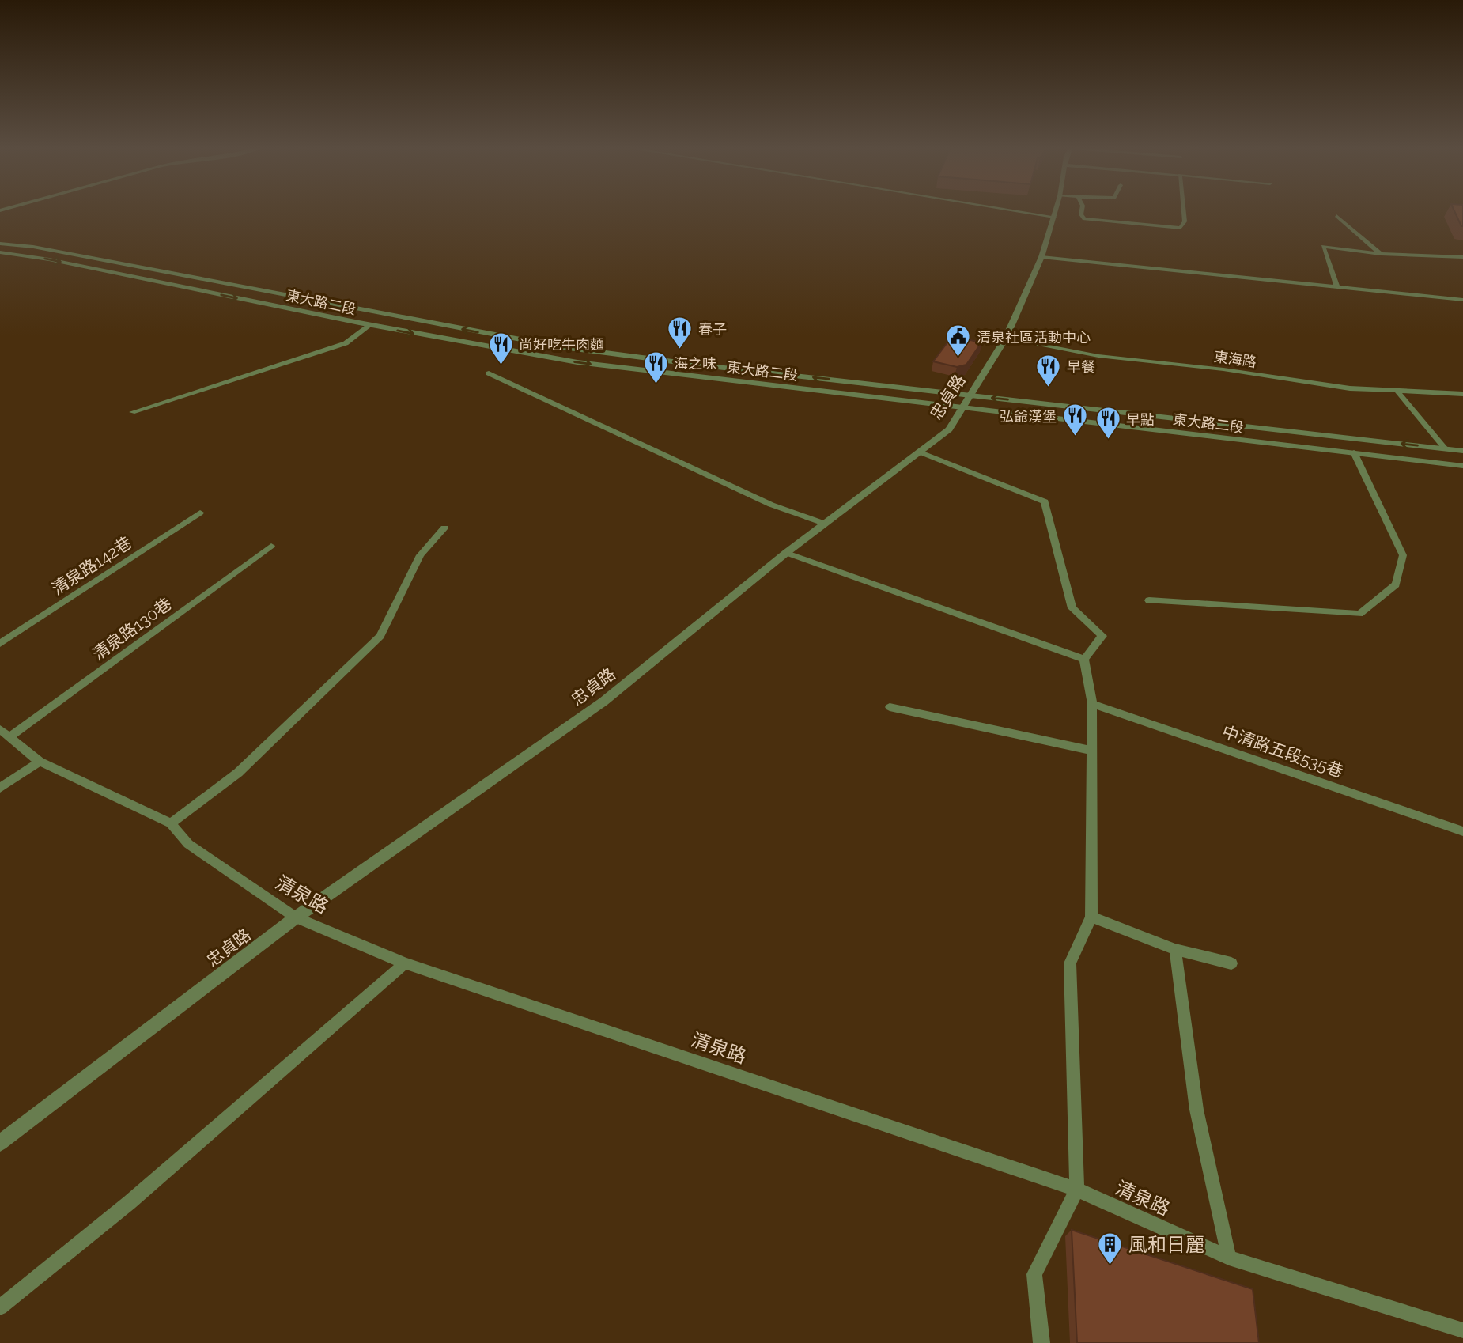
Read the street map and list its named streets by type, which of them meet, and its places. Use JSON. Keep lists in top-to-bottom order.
{
  "streets": {
    "street": ["東大路二段", "忠貞路"],
    "lane": [
      "東海路",
      "清泉路142巷",
      "清泉路130巷",
      "中清路五段535巷",
      "清泉路"
    ]
  },
  "crossings": [
    ["東大路二段", "忠貞路"],
    ["東海路", "忠貞路"],
    ["忠貞路", "清泉路"],
    ["清泉路130巷", "清泉路"]
  ],
  "places": {
    "restaurant": [
      "春子",
      "尚好吃牛肉麵",
      "海之味",
      "早餐",
      "弘爺漢堡",
      "早點"
    ],
    "public building": ["清泉社區活動中心"],
    "building": ["風和日麗"]
  }
}
